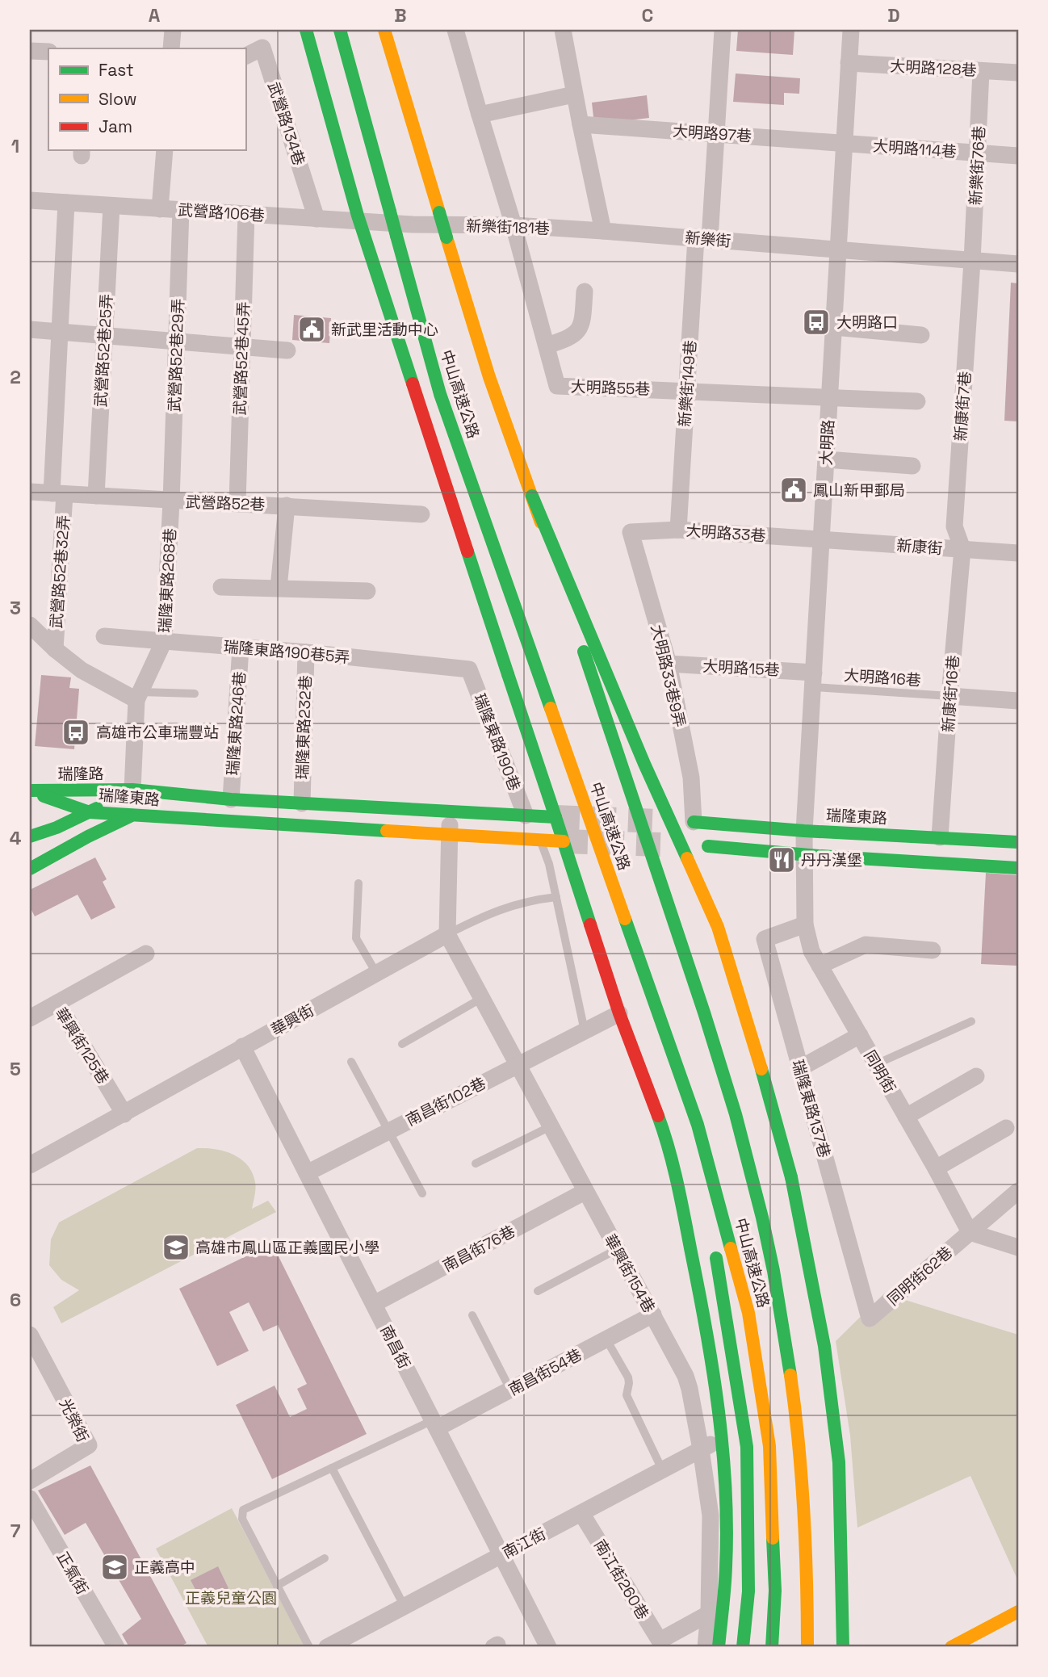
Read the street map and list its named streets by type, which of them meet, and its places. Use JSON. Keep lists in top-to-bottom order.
{
  "streets": {
    "main road": ["中山高速公路", "瑞隆路", "瑞隆東路"],
    "street": [
      "大明路128巷",
      "武營路134巷",
      "大明路97巷",
      "大明路114巷",
      "新樂街76巷",
      "武營路106巷",
      "新樂街181巷",
      "新樂街",
      "武營路52巷25弄",
      "武營路52巷29弄",
      "武營路52巷45弄",
      "新樂街149巷",
      "大明路55巷",
      "新康街7巷",
      "大明路",
      "武營路52巷",
      "大明路33巷",
      "新康街",
      "武營路52巷32弄",
      "瑞隆東路268巷",
      "瑞隆東路190巷5弄",
      "大明路15巷",
      "大明路33巷9弄",
      "新康街16巷",
      "瑞隆東路246巷",
      "瑞隆東路232巷",
      "瑞隆東路190巷",
      "華興街",
      "華興街125巷",
      "同明街",
      "南昌街102巷",
      "瑞隆東路137巷",
      "南昌街76巷",
      "華興街154巷",
      "同明街62巷",
      "南昌街",
      "南昌街54巷",
      "光榮街",
      "南江街",
      "正氣街",
      "南江街260巷"
    ],
    "lane": ["大明路16巷"]
  },
  "crossings": [
    ["大明路128巷", "新樂街76巷"],
    ["大明路128巷", "大明路"],
    ["武營路134巷", "武營路106巷"],
    ["大明路97巷", "大明路114巷"],
    ["大明路97巷", "新樂街149巷"],
    ["大明路97巷", "大明路"],
    ["大明路114巷", "新樂街76巷"],
    ["大明路114巷", "大明路"],
    ["新樂街76巷", "新樂街"],
    ["新樂街76巷", "新康街7巷"],
    ["武營路106巷", "新樂街181巷"],
    ["武營路106巷", "武營路52巷25弄"],
    ["武營路106巷", "武營路52巷29弄"],
    ["武營路106巷", "武營路52巷45弄"],
    ["武營路106巷", "武營路52巷32弄"],
    ["新樂街181巷", "新樂街"],
    ["新樂街181巷", "大明路55巷"],
    ["新樂街", "新樂街149巷"],
    ["新樂街", "新康街7巷"],
    ["新樂街", "大明路"],
    ["武營路52巷25弄", "武營路52巷"],
    ["武營路52巷29弄", "武營路52巷"],
    ["武營路52巷29弄", "瑞隆東路268巷"],
    ["武營路52巷45弄", "武營路52巷"],
    ["新樂街149巷", "大明路55巷"],
    ["新樂街149巷", "大明路33巷"],
    ["大明路55巷", "大明路"],
    ["新康街7巷", "新康街"],
    ["新康街7巷", "新康街16巷"],
    ["大明路", "大明路33巷"],
    ["大明路", "新康街"],
    ["大明路", "大明路15巷"],
    ["大明路", "大明路16巷"],
    ["大明路", "瑞隆東路"],
    ["大明路", "同明街"],
    ["武營路52巷", "武營路52巷32弄"],
    ["武營路52巷", "瑞隆東路268巷"],
    ["大明路33巷", "新康街"],
    ["大明路33巷", "大明路33巷9弄"],
    ["新康街", "新康街16巷"],
    ["瑞隆東路268巷", "瑞隆東路190巷5弄"],
    ["瑞隆東路268巷", "瑞隆路"],
    ["瑞隆東路268巷", "瑞隆東路"],
    ["瑞隆東路190巷5弄", "瑞隆東路246巷"],
    ["瑞隆東路190巷5弄", "瑞隆東路232巷"],
    ["瑞隆東路190巷5弄", "瑞隆東路190巷"],
    ["大明路15巷", "大明路33巷9弄"],
    ["大明路15巷", "大明路16巷"],
    ["大明路33巷9弄", "瑞隆東路"],
    ["大明路16巷", "新康街16巷"],
    ["新康街16巷", "瑞隆東路"],
    ["瑞隆東路246巷", "瑞隆東路"],
    ["瑞隆東路232巷", "瑞隆東路"],
    ["瑞隆東路190巷", "瑞隆東路"],
    ["瑞隆路", "瑞隆東路"],
    ["華興街", "華興街125巷"],
    ["華興街", "華興街154巷"],
    ["華興街", "南昌街"],
    ["同明街", "瑞隆東路137巷"],
    ["同明街", "同明街62巷"],
    ["南昌街102巷", "華興街154巷"],
    ["南昌街102巷", "南昌街"],
    ["瑞隆東路137巷", "同明街62巷"],
    ["南昌街76巷", "華興街154巷"],
    ["南昌街76巷", "南昌街"],
    ["華興街154巷", "南昌街54巷"],
    ["華興街154巷", "南江街"],
    ["華興街154巷", "南江街260巷"],
    ["南昌街", "南昌街54巷"],
    ["南昌街", "南江街"],
    ["南江街", "南江街260巷"]
  ],
  "parks": ["正義兒童公園"],
  "places": {
    "bus stop": ["大明路口", "高雄市公車瑞豐站"],
    "public building": ["新武里活動中心", "鳳山新甲郵局"],
    "restaurant": ["丹丹漢堡"],
    "school or university": ["高雄市鳳山區正義國民小學", "正義高中"]
  },
  "legend": ["Fast", "Slow", "Jam"],
  "grid": {
    "columns": [
      "A",
      "B",
      "C",
      "D"
    ],
    "rows": [
      "1",
      "2",
      "3",
      "4",
      "5",
      "6",
      "7"
    ]
  }
}
